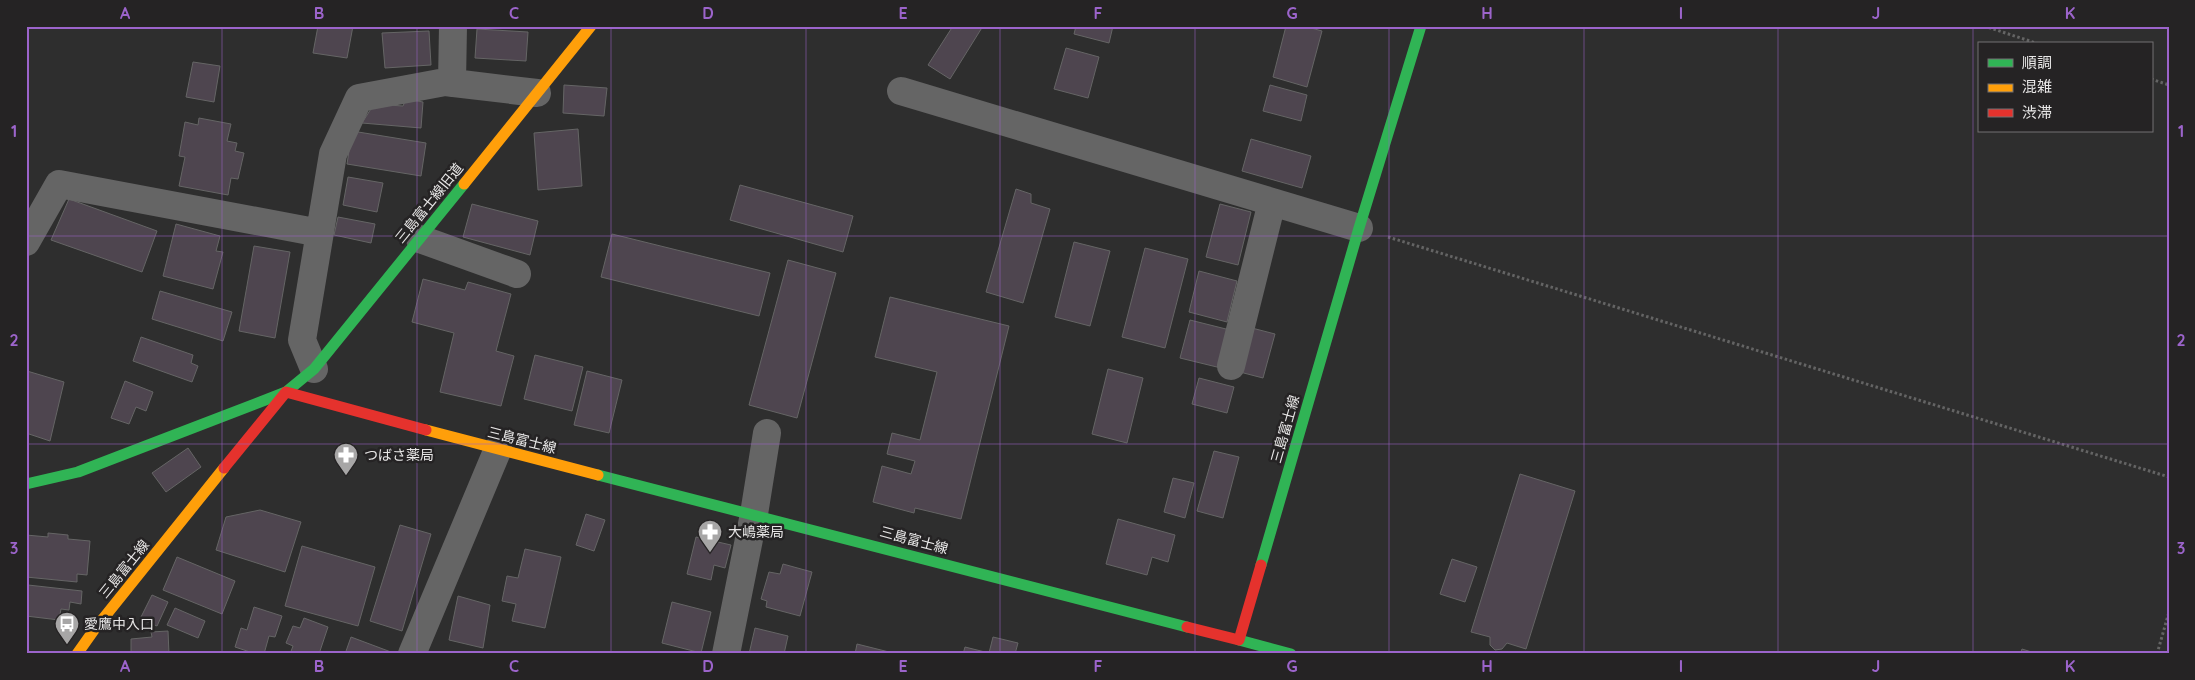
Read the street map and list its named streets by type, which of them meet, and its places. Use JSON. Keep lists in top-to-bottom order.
{
  "streets": {
    "main road": ["三島富士線旧道", "三島富士線"]
  },
  "crossings": [
    ["三島富士線旧道", "三島富士線"]
  ],
  "places": {
    "pharmacy": ["つばさ薬局", "大嶋薬局"],
    "bus stop": ["愛鷹中入口"]
  },
  "legend": ["順調", "混雑", "渋滞"],
  "grid": {
    "columns": [
      "A",
      "B",
      "C",
      "D",
      "E",
      "F",
      "G",
      "H",
      "I",
      "J",
      "K"
    ],
    "rows": ["1", "2", "3"]
  }
}
